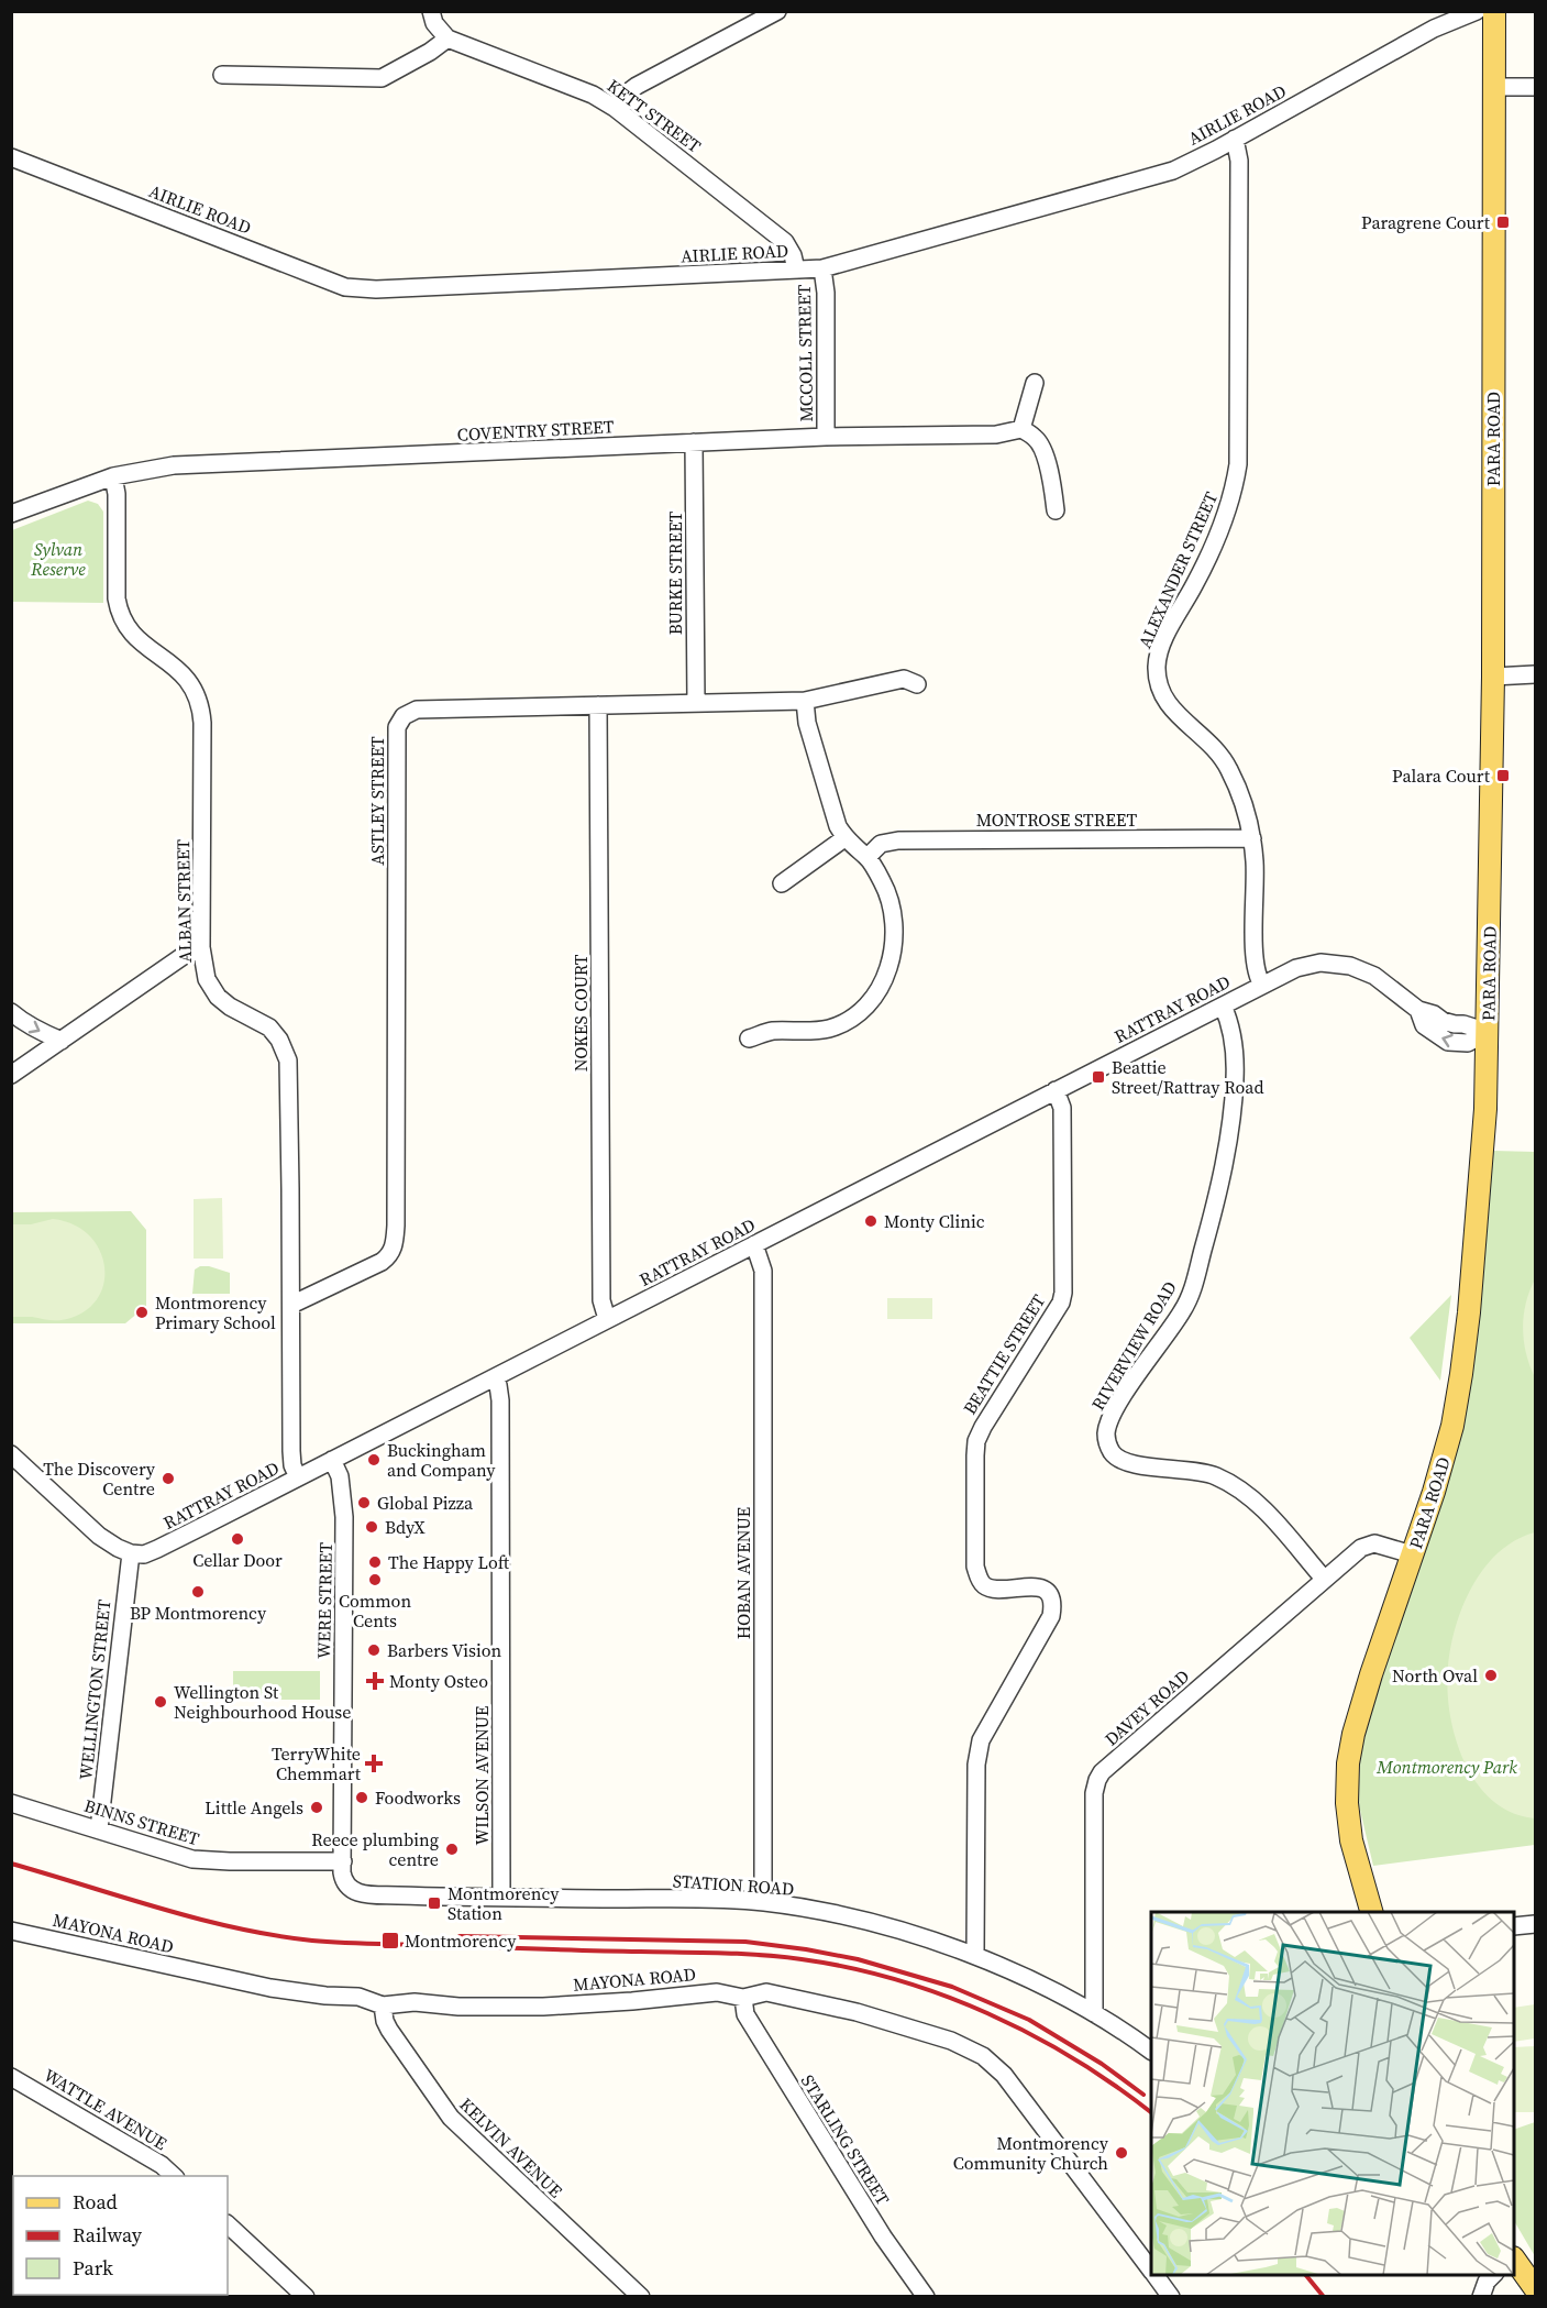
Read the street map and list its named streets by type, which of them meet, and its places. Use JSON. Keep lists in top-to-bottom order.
{
  "streets": {
    "main road": ["PARA ROAD"],
    "street": [
      "AIRLIE ROAD",
      "KETT STREET",
      "MCCOLL STREET",
      "COVENTRY STREET",
      "ALEXANDER STREET",
      "BURKE STREET",
      "ASTLEY STREET",
      "MONTROSE STREET",
      "ALBAN STREET",
      "RATTRAY ROAD",
      "NOKES COURT",
      "RIVERVIEW ROAD",
      "BEATTIE STREET",
      "HOBAN AVENUE",
      "WERE STREET",
      "WELLINGTON STREET",
      "DAVEY ROAD",
      "WILSON AVENUE",
      "BINNS STREET",
      "STATION ROAD",
      "MAYONA ROAD",
      "WATTLE AVENUE",
      "STARLING STREET",
      "KELVIN AVENUE"
    ]
  },
  "crossings": [
    ["AIRLIE ROAD", "KETT STREET"],
    ["AIRLIE ROAD", "MCCOLL STREET"],
    ["AIRLIE ROAD", "ALEXANDER STREET"],
    ["MCCOLL STREET", "COVENTRY STREET"],
    ["COVENTRY STREET", "BURKE STREET"],
    ["COVENTRY STREET", "ALBAN STREET"],
    ["PARA ROAD", "RATTRAY ROAD"],
    ["PARA ROAD", "DAVEY ROAD"],
    ["ALEXANDER STREET", "MONTROSE STREET"],
    ["ALEXANDER STREET", "RATTRAY ROAD"],
    ["BURKE STREET", "ASTLEY STREET"],
    ["ASTLEY STREET", "ALBAN STREET"],
    ["ASTLEY STREET", "NOKES COURT"],
    ["ALBAN STREET", "RATTRAY ROAD"],
    ["RATTRAY ROAD", "NOKES COURT"],
    ["RATTRAY ROAD", "RIVERVIEW ROAD"],
    ["RATTRAY ROAD", "BEATTIE STREET"],
    ["RATTRAY ROAD", "HOBAN AVENUE"],
    ["RATTRAY ROAD", "WERE STREET"],
    ["RATTRAY ROAD", "WELLINGTON STREET"],
    ["RATTRAY ROAD", "WILSON AVENUE"],
    ["RIVERVIEW ROAD", "DAVEY ROAD"],
    ["BEATTIE STREET", "STATION ROAD"],
    ["HOBAN AVENUE", "STATION ROAD"],
    ["WERE STREET", "BINNS STREET"],
    ["WERE STREET", "STATION ROAD"],
    ["WELLINGTON STREET", "BINNS STREET"],
    ["DAVEY ROAD", "STATION ROAD"],
    ["WILSON AVENUE", "STATION ROAD"],
    ["BINNS STREET", "STATION ROAD"],
    ["MAYONA ROAD", "STARLING STREET"],
    ["MAYONA ROAD", "KELVIN AVENUE"]
  ],
  "parks": ["Sylvan Reserve", "Montmorency Park"],
  "places": {
    "transit": [
      "Paragrene Court",
      "Palara Court",
      "Beattie Street/Rattray Road",
      "Montmorency Station",
      "Montmorency"
    ],
    "other": [
      "Monty Clinic",
      "Montmorency Primary School",
      "Buckingham and Company",
      "The Discovery Centre",
      "Global Pizza",
      "BdyX",
      "Cellar Door",
      "The Happy Loft",
      "Common Cents",
      "BP Montmorency",
      "Barbers Vision",
      "North Oval",
      "Wellington St Neighbourhood House",
      "Foodworks",
      "Little Angels",
      "Reece plumbing centre",
      "Montmorency Community Church"
    ],
    "health": ["Monty Osteo", "TerryWhite Chemmart"]
  },
  "legend": ["Road", "Railway", "Park"]
}
